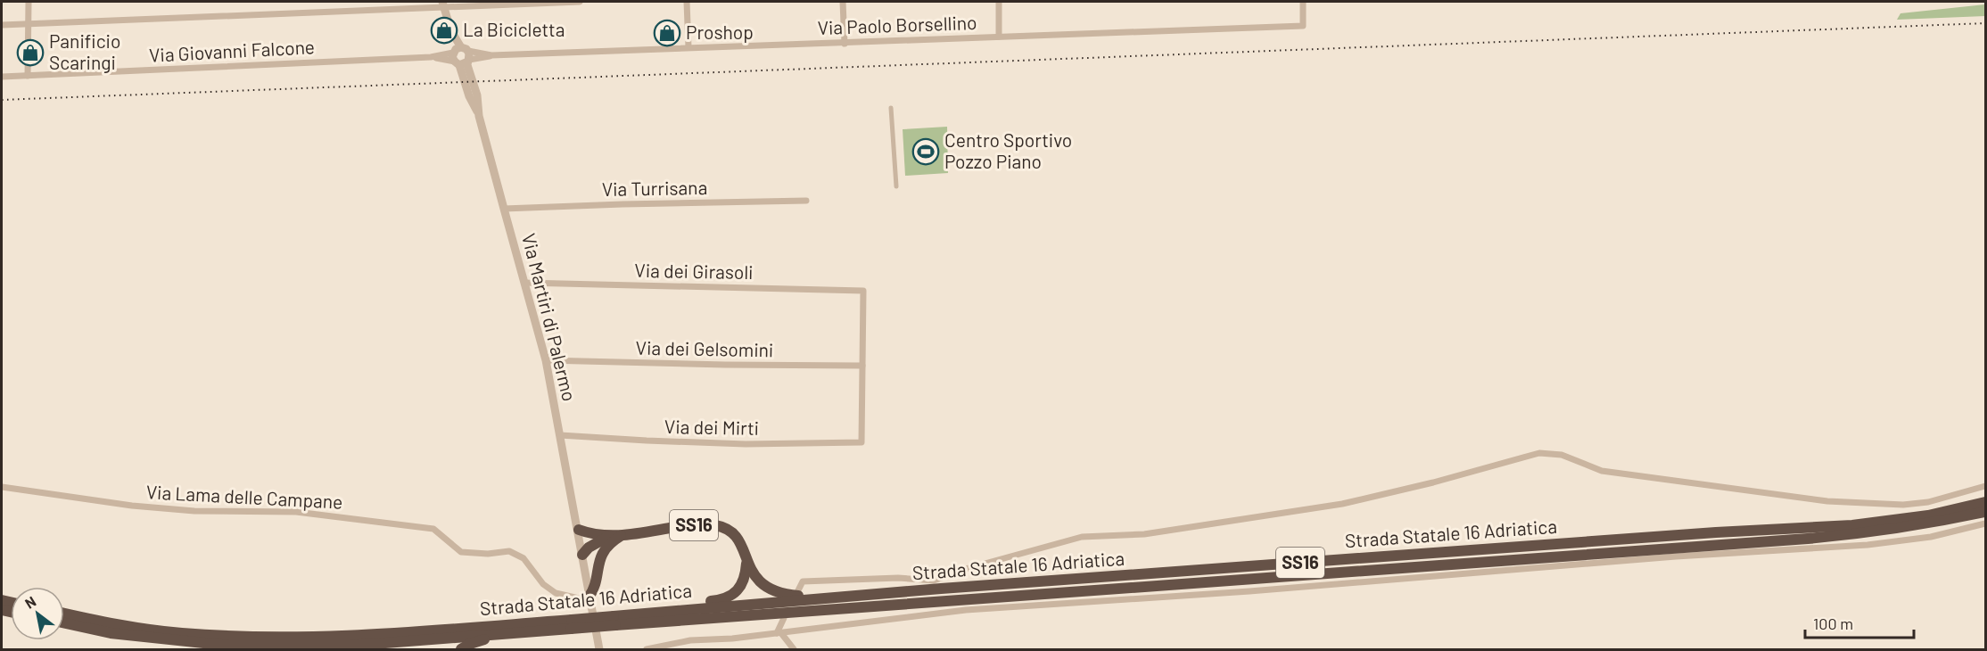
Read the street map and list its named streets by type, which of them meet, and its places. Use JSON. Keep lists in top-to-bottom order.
{
  "streets": {
    "highway": ["SS16", "Strada Statale 16 Adriatica"],
    "street": [
      "Via Paolo Borsellino",
      "Via Giovanni Falcone",
      "Via Turrisana",
      "Via dei Girasoli",
      "Via Martiri di Palermo",
      "Via dei Gelsomini",
      "Via dei Mirti",
      "Via Lama delle Campane"
    ]
  },
  "crossings": [
    ["Via Paolo Borsellino", "Via Giovanni Falcone"],
    ["Via Paolo Borsellino", "Via Martiri di Palermo"],
    ["Via Giovanni Falcone", "Via Martiri di Palermo"],
    ["Via Turrisana", "Via Martiri di Palermo"],
    ["Via dei Girasoli", "Via Martiri di Palermo"],
    ["Via dei Girasoli", "Via dei Gelsomini"],
    ["Via dei Girasoli", "Via dei Mirti"],
    ["Via Martiri di Palermo", "Via dei Gelsomini"],
    ["Via Martiri di Palermo", "Via dei Mirti"],
    ["Via Martiri di Palermo", "SS16"],
    ["Via dei Gelsomini", "Via dei Mirti"],
    ["SS16", "Strada Statale 16 Adriatica"]
  ],
  "places": {
    "shop": ["La Bicicletta", "Proshop", "Panificio Scaringi"],
    "sports": ["Centro Sportivo Pozzo Piano"]
  },
  "scale_bar": "100 m",
  "north": "top left"
}
